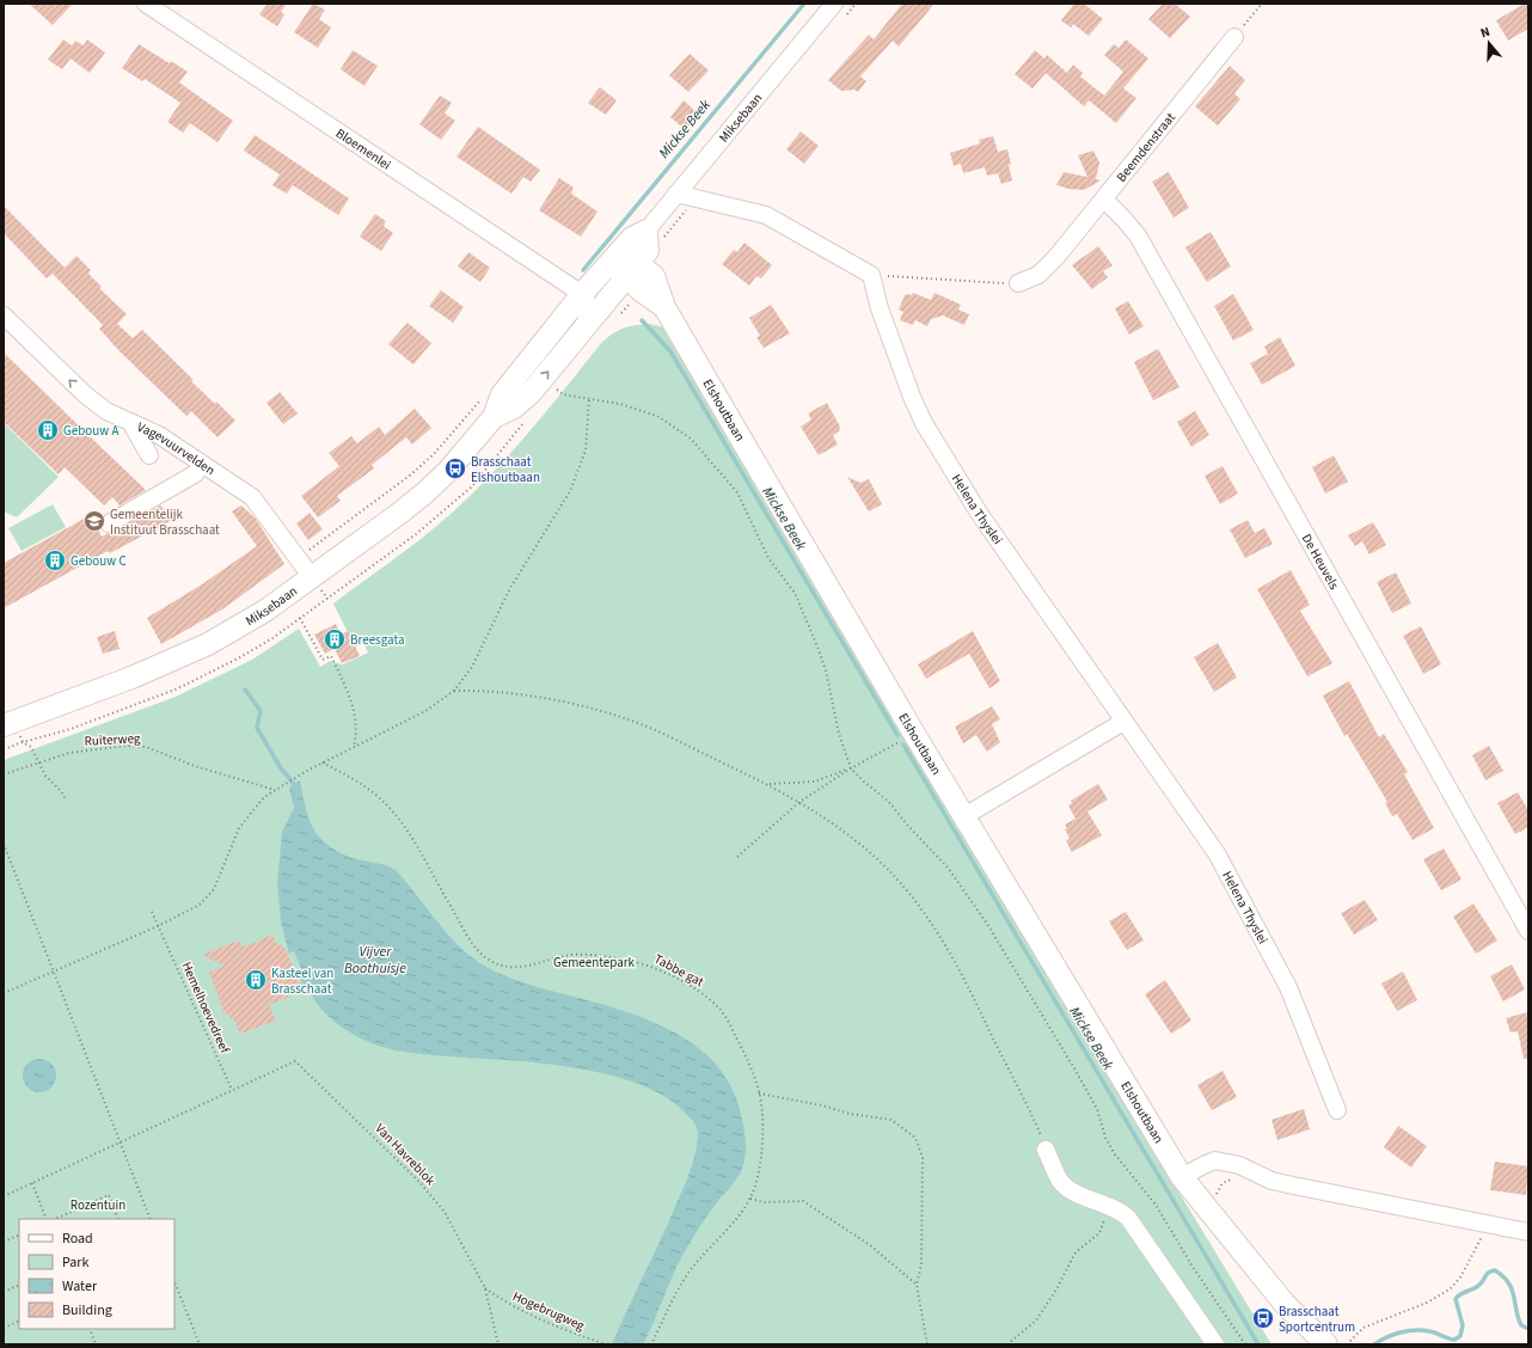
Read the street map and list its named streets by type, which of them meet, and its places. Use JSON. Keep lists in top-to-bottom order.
{
  "streets": {
    "main road": ["Miksebaan", "Elshoutbaan"],
    "street": [
      "Beemdenstraat",
      "Bloemenlei",
      "Vagevuurvelden",
      "Helena Thyslei",
      "De Heuvels"
    ],
    "path": [
      "Ruiterweg",
      "Tabbe gat",
      "Hemelhoevedreef",
      "Van Havreblok",
      "Hogebrugweg"
    ]
  },
  "crossings": [
    ["Miksebaan", "Bloemenlei"],
    ["Miksebaan", "Elshoutbaan"],
    ["Miksebaan", "Vagevuurvelden"],
    ["Beemdenstraat", "De Heuvels"],
    ["Hemelhoevedreef", "Van Havreblok"],
    ["Van Havreblok", "Hogebrugweg"]
  ],
  "one_way": ["Vagevuurvelden"],
  "water": ["Mickse Beek", "Vijver Boothuisje"],
  "parks": ["Gemeentepark", "Rozentuin"],
  "places": {
    "building": [
      "Gebouw A",
      "Gebouw C",
      "Breesgata",
      "Kasteel van Brasschaat"
    ],
    "bus stop": ["Brasschaat Elshoutbaan", "Brasschaat Sportcentrum"],
    "school or university": ["Gemeentelijk Instituut Brasschaat"]
  },
  "legend": [
    "Road",
    "Park",
    "Water",
    "Building"
  ],
  "north": "top"
}
